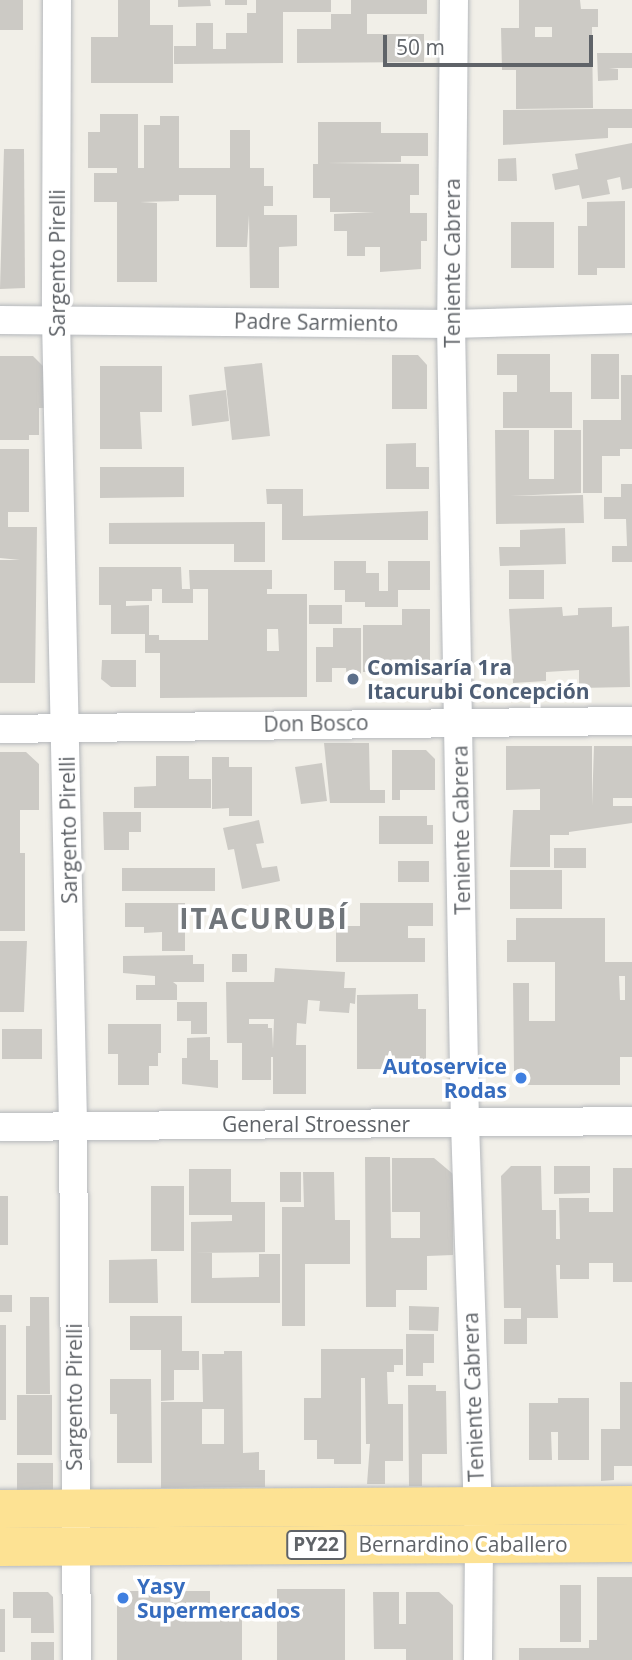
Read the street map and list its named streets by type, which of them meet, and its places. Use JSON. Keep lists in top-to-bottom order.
{
  "streets": {
    "highway": ["Bernardino Caballero", "PY22"],
    "street": [
      "Sargento Pirelli",
      "Teniente Cabrera",
      "Padre Sarmiento",
      "Don Bosco",
      "General Stroessner"
    ]
  },
  "crossings": [
    ["Sargento Pirelli", "Padre Sarmiento"],
    ["Sargento Pirelli", "Don Bosco"],
    ["Sargento Pirelli", "General Stroessner"],
    ["Sargento Pirelli", "Bernardino Caballero"],
    ["Teniente Cabrera", "Padre Sarmiento"],
    ["Teniente Cabrera", "Don Bosco"],
    ["Teniente Cabrera", "General Stroessner"],
    ["Teniente Cabrera", "Bernardino Caballero"]
  ],
  "districts": ["ITACURUBÍ"],
  "places": ["Comisaría 1ra Itacurubi Concepción", "Autoservice Rodas", "Yasy Supermercados"],
  "scale_bar": "50 m"
}
